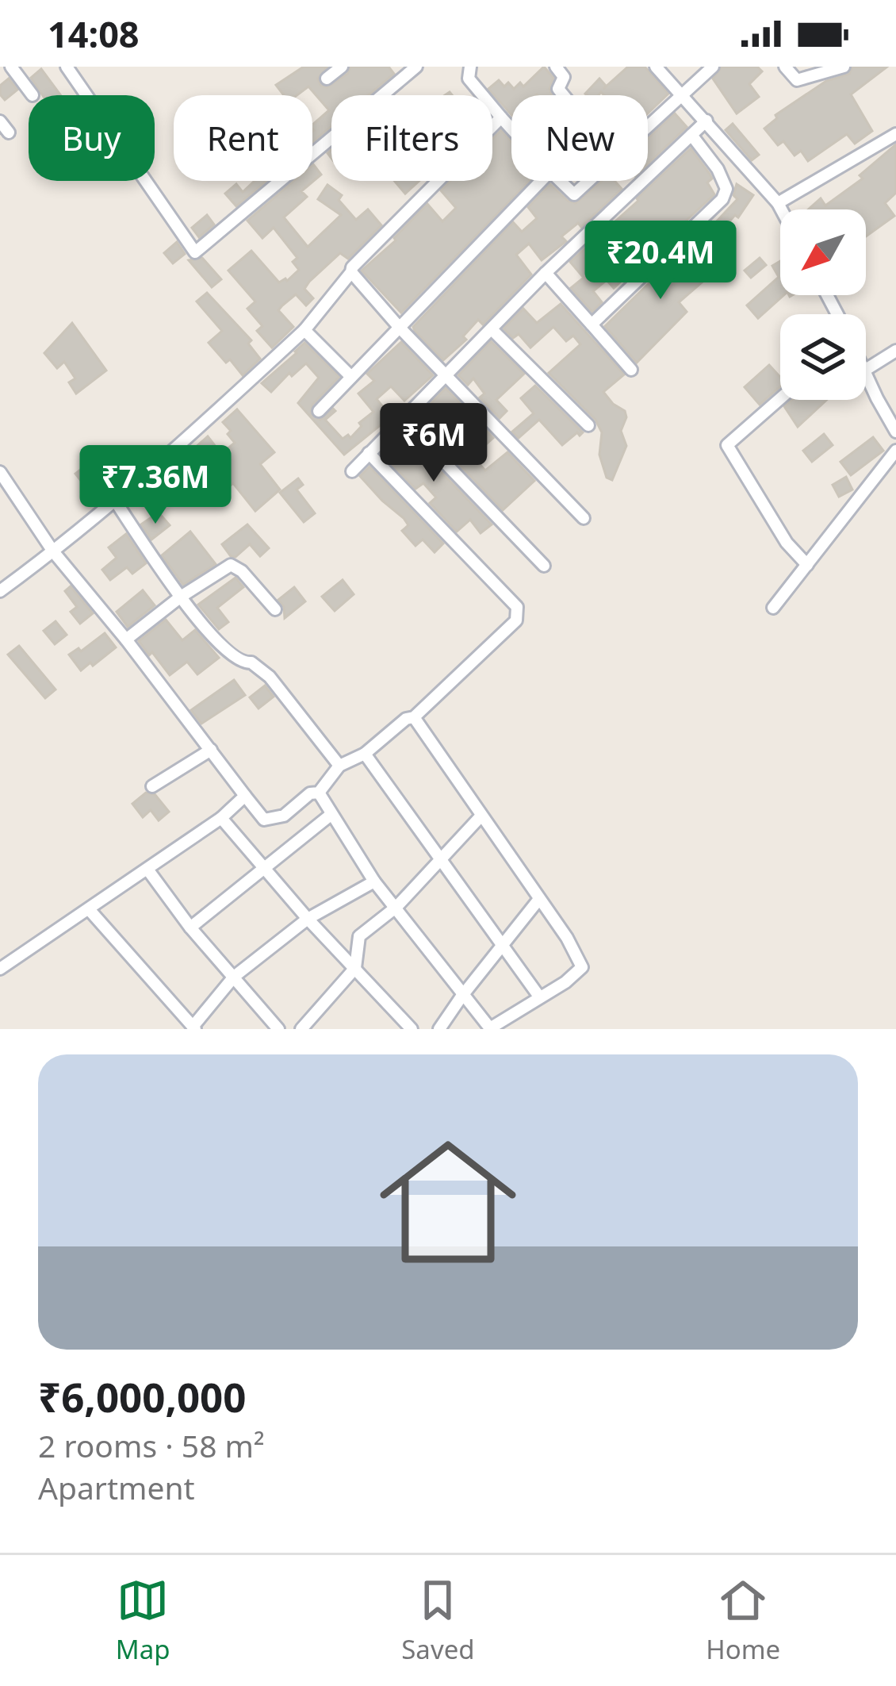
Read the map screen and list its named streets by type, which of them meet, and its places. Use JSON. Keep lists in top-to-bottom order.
{
  "north": "bottom left",
  "page": {
    "status": "14:08",
    "chip": [
      "Buy",
      "Rent",
      "Filters",
      "New"
    ],
    "price": ["₹20.4M", "₹6M", "₹7.36M"],
    "list": [
      {
        "name": "₹6,000,000",
        "note": "2 rooms · 58 m² · Apartment"
      }
    ],
    "tabs": ["Map", "Saved", "Home"]
  }
}
